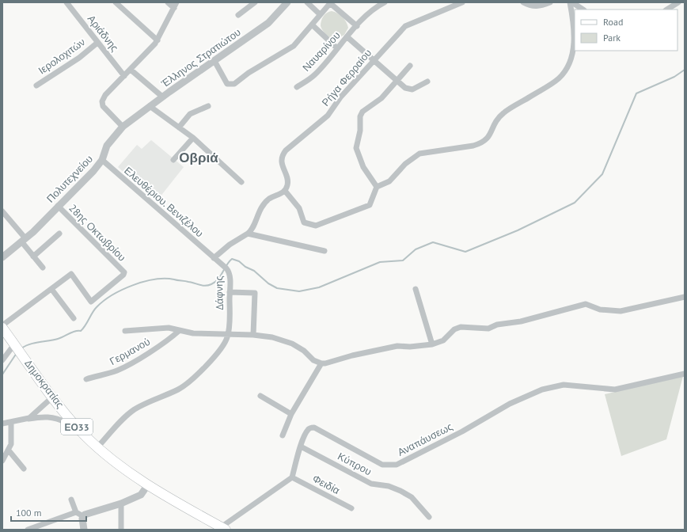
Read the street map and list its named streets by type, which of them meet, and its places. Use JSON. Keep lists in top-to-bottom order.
{
  "streets": {
    "main road": ["Δημοκρατίας", "ΕΟ33"],
    "street": [
      "Αριάδνης",
      "Ναυαρίνου",
      "Ιερολοχιτών",
      "Έλληνος Στρατιώτου",
      "Ρήγα Φερραίου",
      "Πολυτεχνείου",
      "Ελευθέριου. Βενιζέλου",
      "28ης Οκτωβρίου",
      "Δάφνης",
      "Γερμανού",
      "Αναπάυσεως",
      "Κύπρου",
      "Φειδία"
    ]
  },
  "crossings": [
    ["Αριάδνης", "Ιερολοχιτών"],
    ["Έλληνος Στρατιώτου", "Πολυτεχνείου"],
    ["Πολυτεχνείου", "Ελευθέριου. Βενιζέλου"],
    ["Πολυτεχνείου", "28ης Οκτωβρίου"],
    ["Ελευθέριου. Βενιζέλου", "Δάφνης"],
    ["Δημοκρατίας", "ΕΟ33"],
    ["Αναπάυσεως", "Κύπρου"],
    ["Αναπάυσεως", "Φειδία"]
  ],
  "districts": ["Οβριά"],
  "legend": ["Road", "Park"],
  "scale_bar": "100 m"
}
